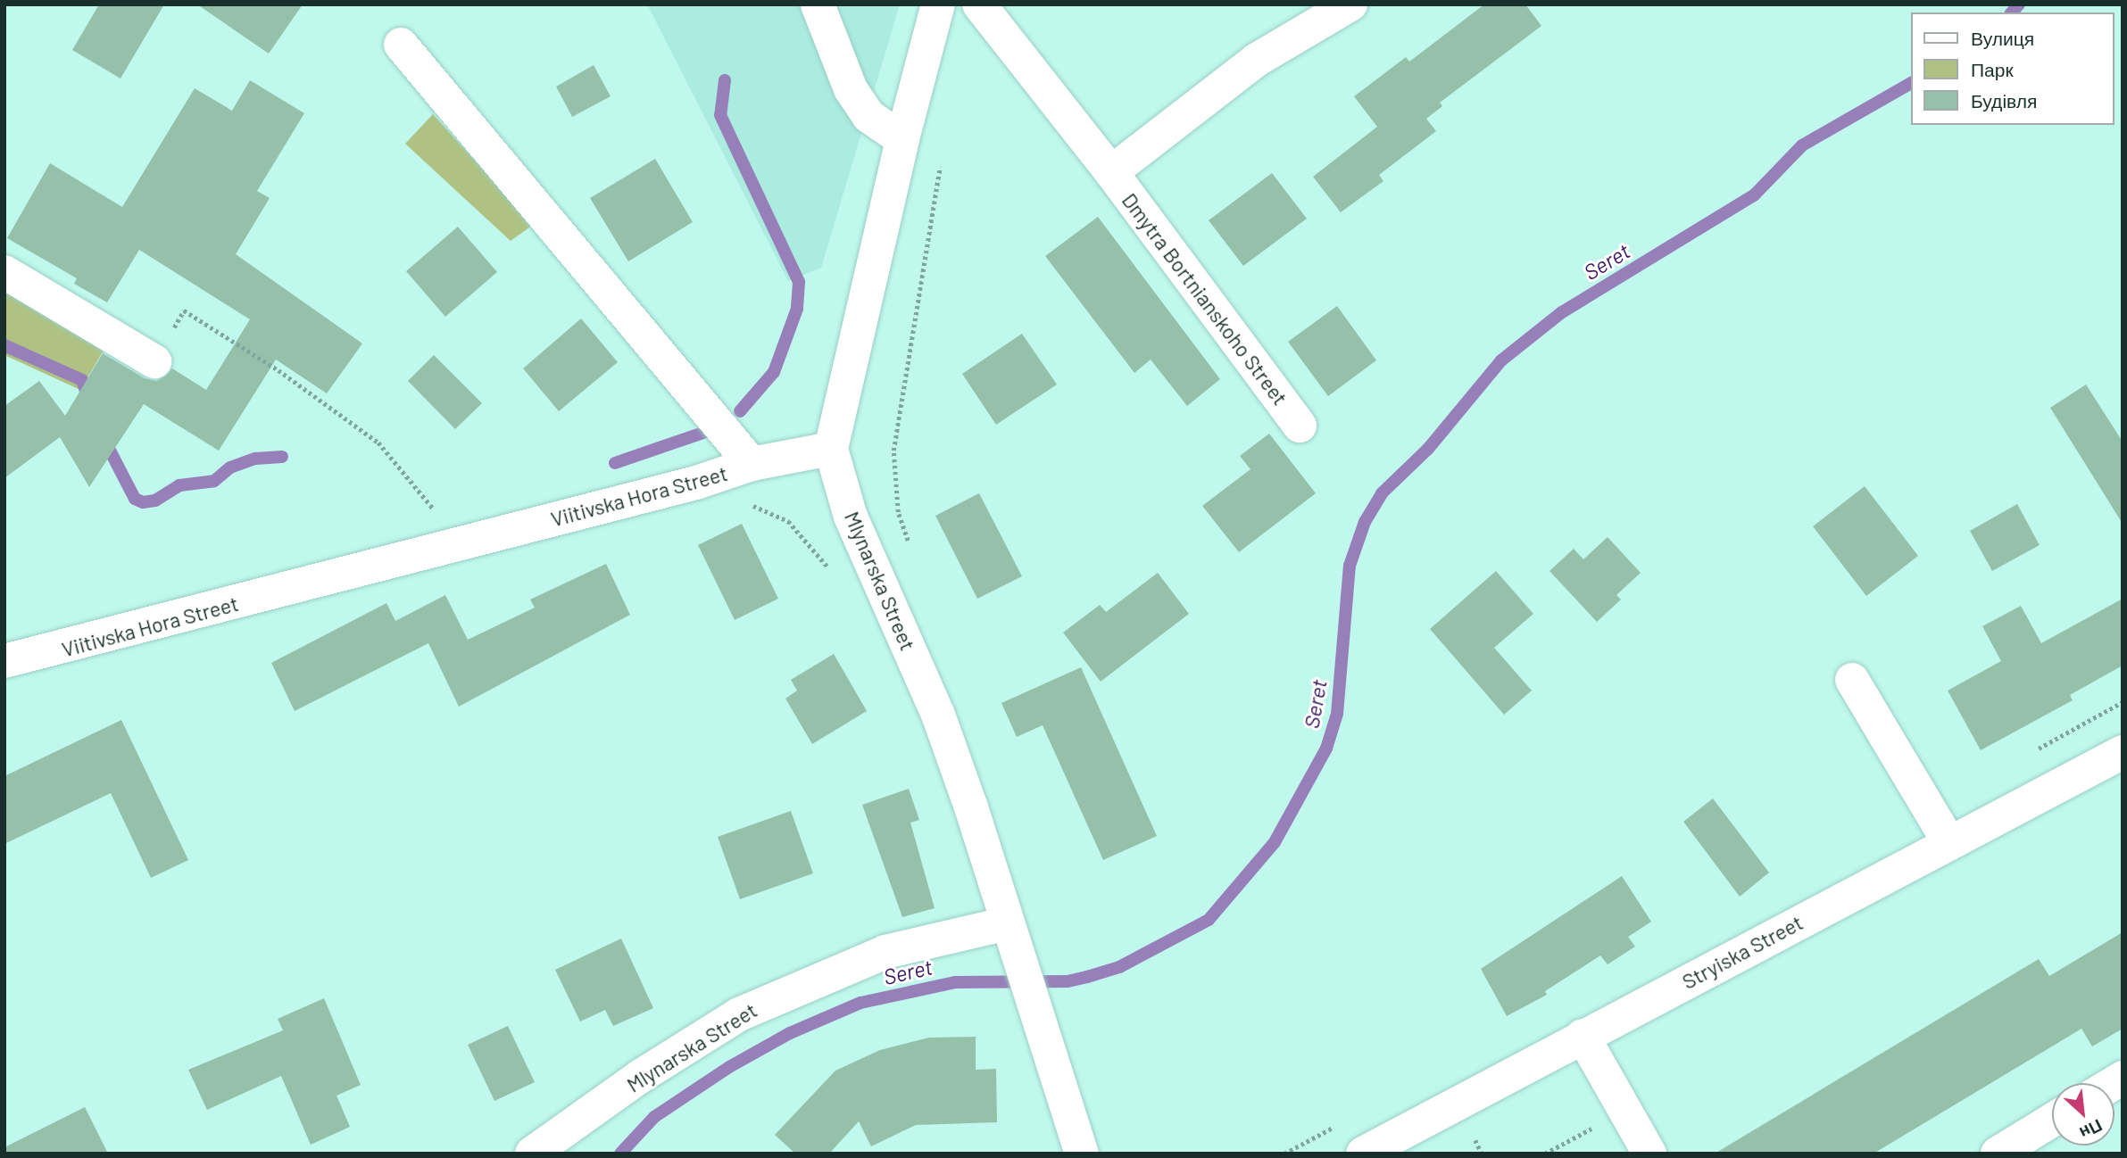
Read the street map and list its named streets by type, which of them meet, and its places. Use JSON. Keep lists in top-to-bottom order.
{
  "streets": {
    "street": [
      "Dmytra Bortnianskoho Street",
      "Viitivska Hora Street",
      "Mlynarska Street",
      "Stryiska Street"
    ]
  },
  "crossings": [
    ["Viitivska Hora Street", "Mlynarska Street"]
  ],
  "water": ["Seret"],
  "legend": ["Вулиця", "Парк", "Будівля"],
  "north": "bottom right"
}
